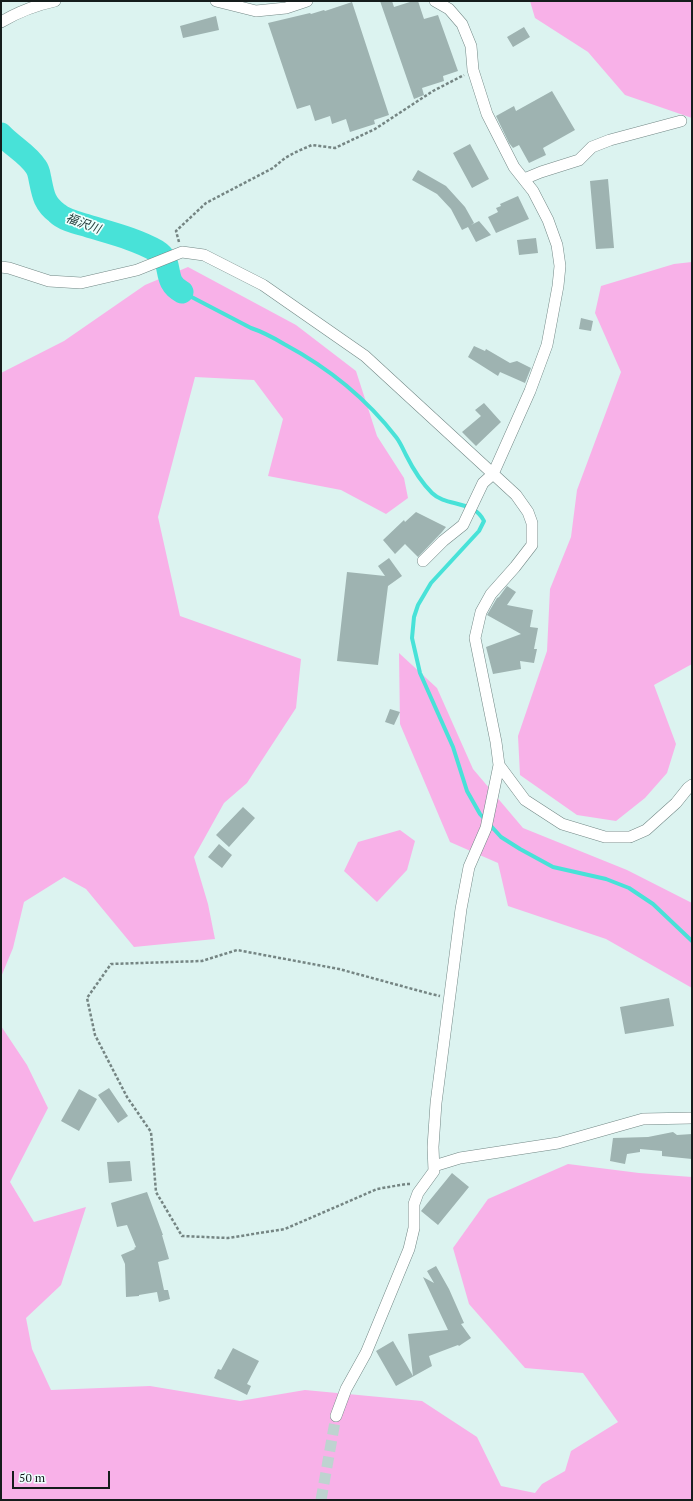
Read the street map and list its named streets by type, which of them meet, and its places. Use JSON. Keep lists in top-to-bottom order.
{
  "water": ["福沢川"],
  "scale_bar": "50 m"
}
